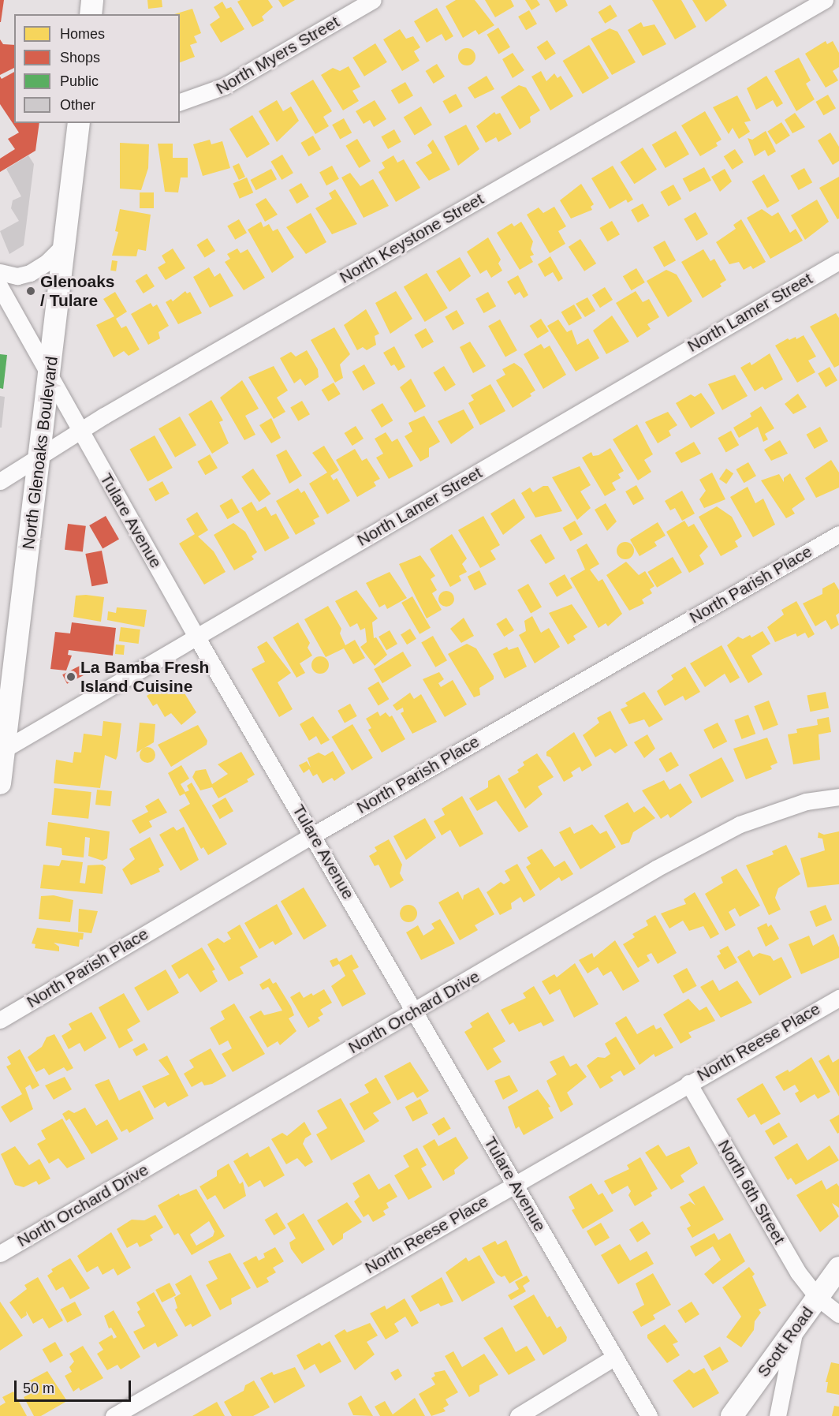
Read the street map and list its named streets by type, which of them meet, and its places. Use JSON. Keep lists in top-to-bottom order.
{
  "streets": {
    "main road": ["North Glenoaks Boulevard", "Scott Road"],
    "street": [
      "North Myers Street",
      "North Keystone Street",
      "North Lamer Street",
      "Tulare Avenue",
      "North Parish Place",
      "North Orchard Drive",
      "North Reese Place",
      "North 6th Street"
    ]
  },
  "crossings": [
    ["North Keystone Street", "North Glenoaks Boulevard"],
    ["North Keystone Street", "Tulare Avenue"],
    ["North Lamer Street", "North Glenoaks Boulevard"],
    ["North Lamer Street", "Tulare Avenue"],
    ["North Glenoaks Boulevard", "Tulare Avenue"],
    ["Tulare Avenue", "North Parish Place"],
    ["Tulare Avenue", "North Orchard Drive"],
    ["Tulare Avenue", "North Reese Place"],
    ["North Reese Place", "North 6th Street"],
    ["North 6th Street", "Scott Road"]
  ],
  "places": ["Glenoaks / Tulare", "La Bamba Fresh Island Cuisine"],
  "legend": [
    "Homes",
    "Shops",
    "Public",
    "Other"
  ],
  "scale_bar": "50 m"
}
